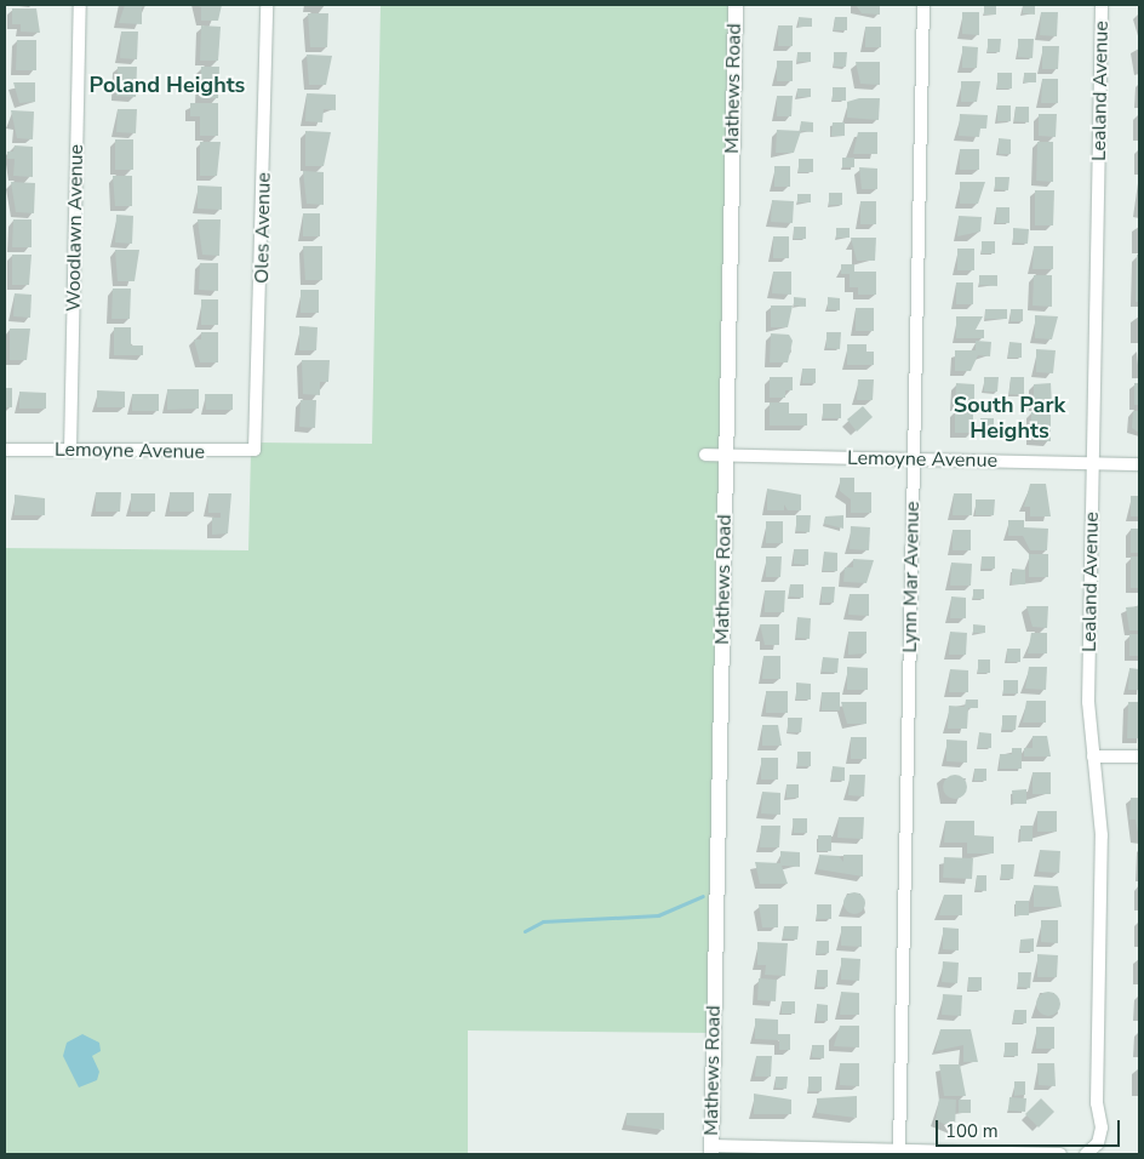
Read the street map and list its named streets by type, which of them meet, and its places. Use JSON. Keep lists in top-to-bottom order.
{
  "streets": {
    "street": [
      "Mathews Road",
      "Lealand Avenue",
      "Woodlawn Avenue",
      "Oles Avenue",
      "Lemoyne Avenue",
      "Lynn Mar Avenue"
    ]
  },
  "crossings": [
    ["Mathews Road", "Lemoyne Avenue"],
    ["Lealand Avenue", "Lemoyne Avenue"],
    ["Woodlawn Avenue", "Lemoyne Avenue"],
    ["Oles Avenue", "Lemoyne Avenue"],
    ["Lemoyne Avenue", "Lynn Mar Avenue"]
  ],
  "districts": ["Poland Heights", "South Park Heights"],
  "scale_bar": "100 m"
}
